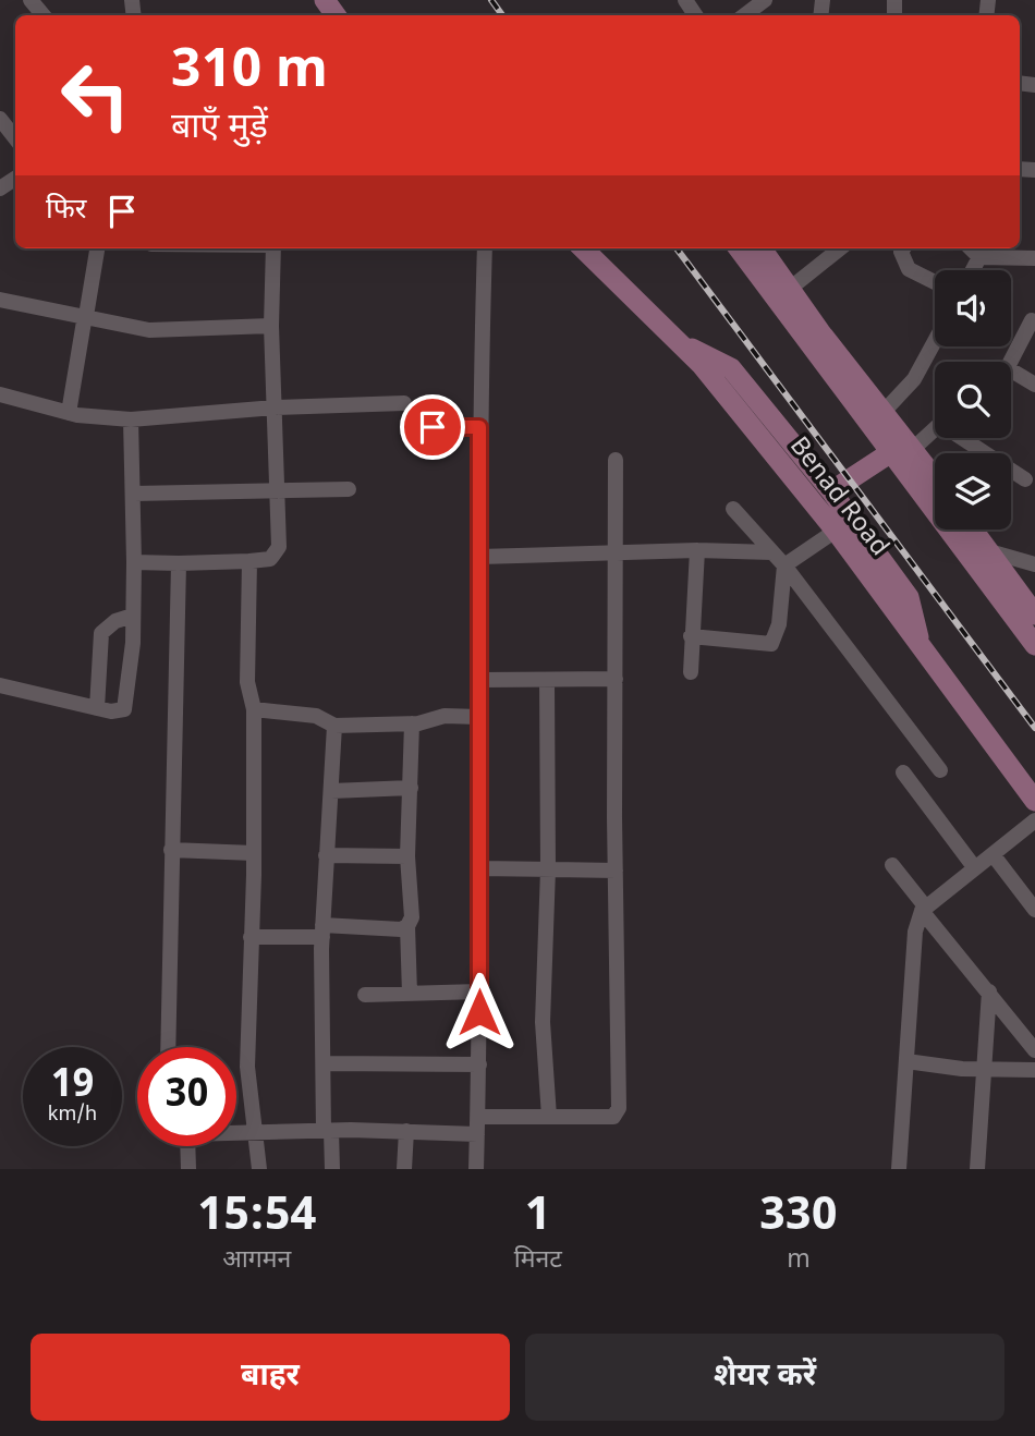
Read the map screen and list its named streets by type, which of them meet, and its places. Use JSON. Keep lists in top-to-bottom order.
{
  "streets": {
    "street": ["Benad Road"]
  },
  "page": {
    "turn": ["310 m", "बाएँ मुड़ें"],
    "then": "फिर",
    "speed": "19 km/h",
    "limit": "30",
    "eta": [
      "15:54",
      "आगमन",
      "1",
      "मिनट",
      "330",
      "m"
    ],
    "buttons": ["बाहर", "शेयर करें"]
  }
}
